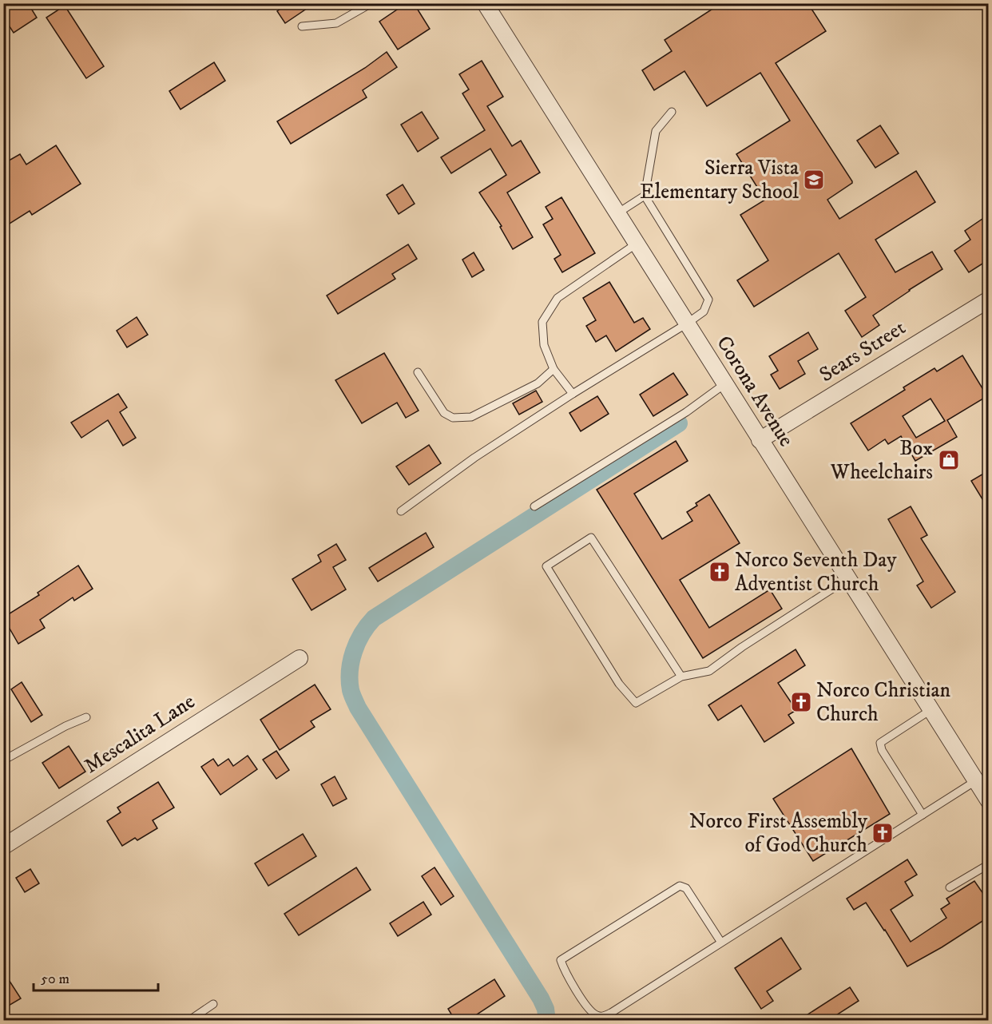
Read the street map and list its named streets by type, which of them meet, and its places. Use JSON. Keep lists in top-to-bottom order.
{
  "streets": {
    "street": ["Sears Street", "Corona Avenue", "Mescalita Lane"]
  },
  "crossings": [
    ["Sears Street", "Corona Avenue"]
  ],
  "places": {
    "school or university": ["Sierra Vista Elementary School"],
    "shop": ["Box Wheelchairs"],
    "church": ["Norco Seventh Day Adventist Church", "Norco Christian Church", "Norco First Assembly of God Church"]
  },
  "scale_bar": "50 m"
}
